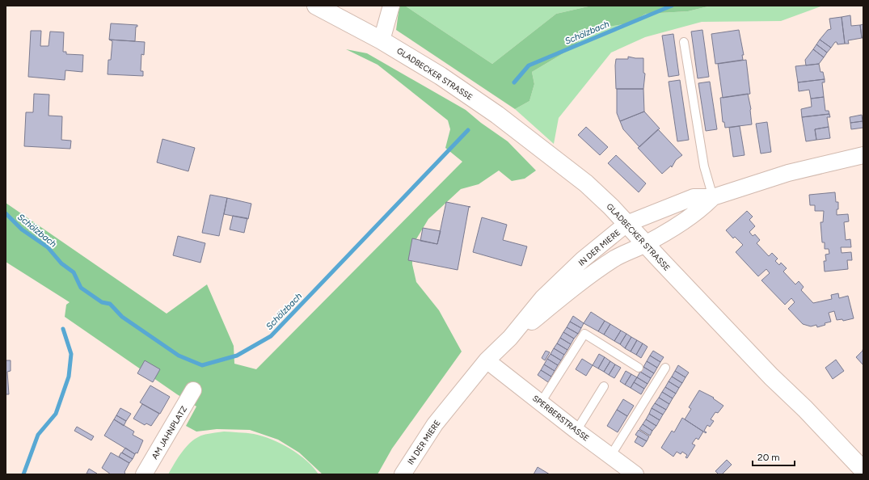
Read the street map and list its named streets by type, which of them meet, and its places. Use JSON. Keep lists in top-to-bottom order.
{
  "streets": {
    "main road": ["GLADBECKER STRASSE"],
    "street": ["IN DER MIERE", "SPERBERSTRASSE", "AM JAHNPLATZ"]
  },
  "crossings": [
    ["GLADBECKER STRASSE", "IN DER MIERE"],
    ["IN DER MIERE", "SPERBERSTRASSE"]
  ],
  "water": ["Schölzbach"],
  "scale_bar": "20 m"
}
